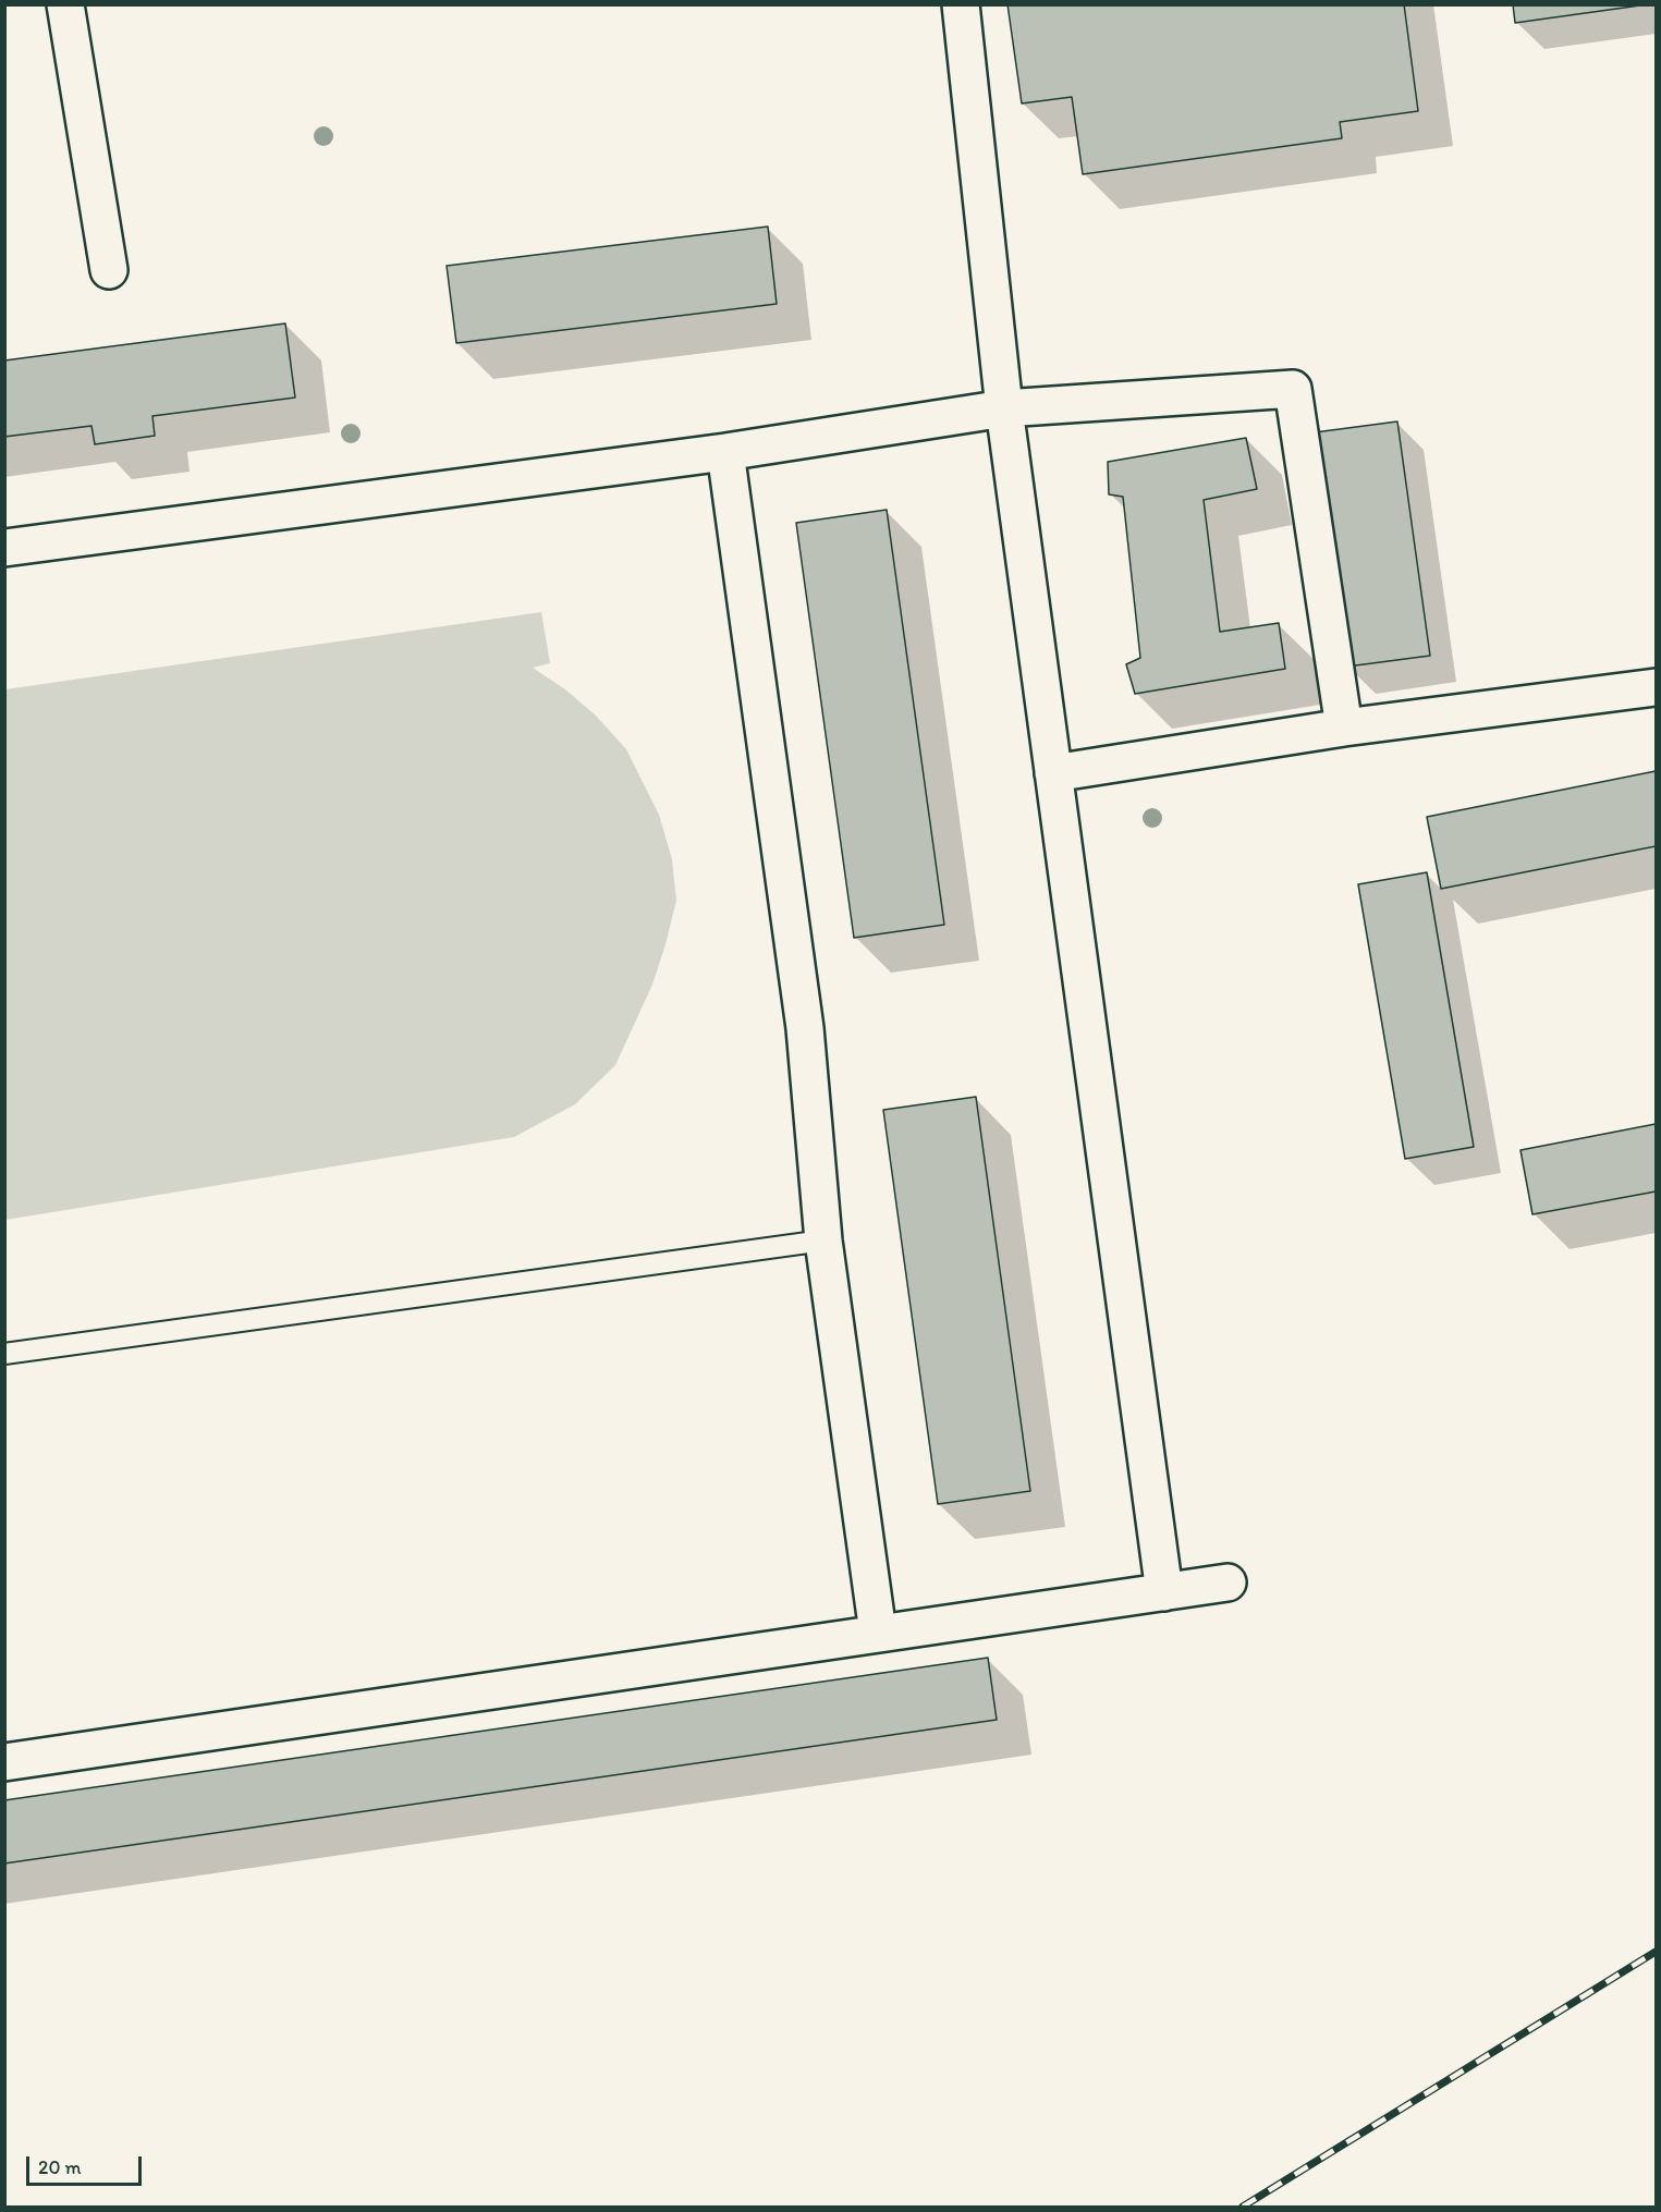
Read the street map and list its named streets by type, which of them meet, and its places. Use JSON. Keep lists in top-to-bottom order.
{
  "scale_bar": "20 m"
}
